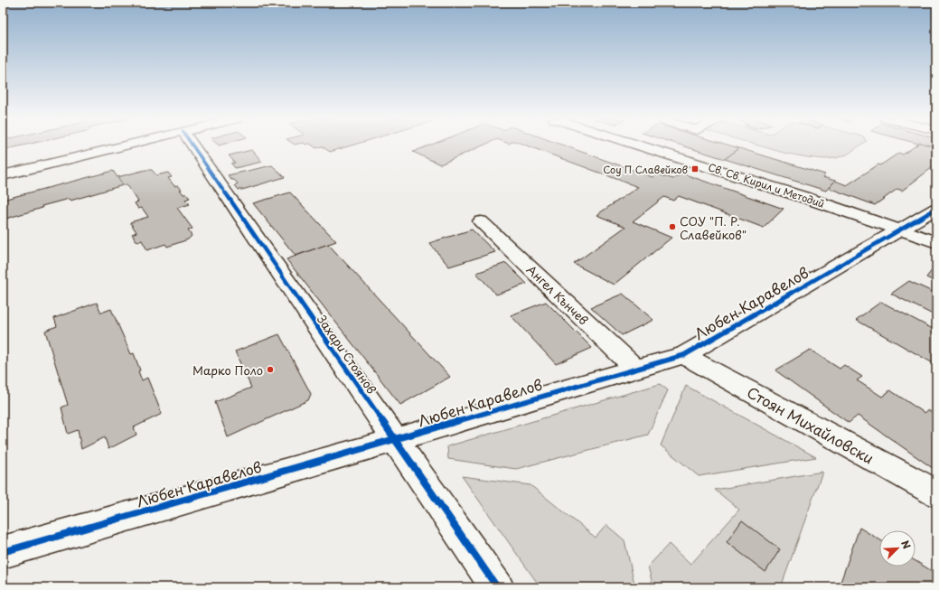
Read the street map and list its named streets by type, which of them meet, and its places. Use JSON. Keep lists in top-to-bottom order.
{
  "streets": {
    "street": [
      "Св. Св. Кирил и Методий",
      "Ангел Кънчев",
      "Любен Каравелов",
      "Захари Стоянов",
      "Стоян Михайловски"
    ]
  },
  "crossings": [
    ["Св. Св. Кирил и Методий", "Любен Каравелов"],
    ["Ангел Кънчев", "Любен Каравелов"],
    ["Любен Каравелов", "Захари Стоянов"],
    ["Любен Каравелов", "Стоян Михайловски"]
  ],
  "places": {
    "transit": ["Соу П Славейков"],
    "other": ["СОУ \"П. Р. Славейков\"", "Марко Поло"]
  },
  "north": "top right"
}
